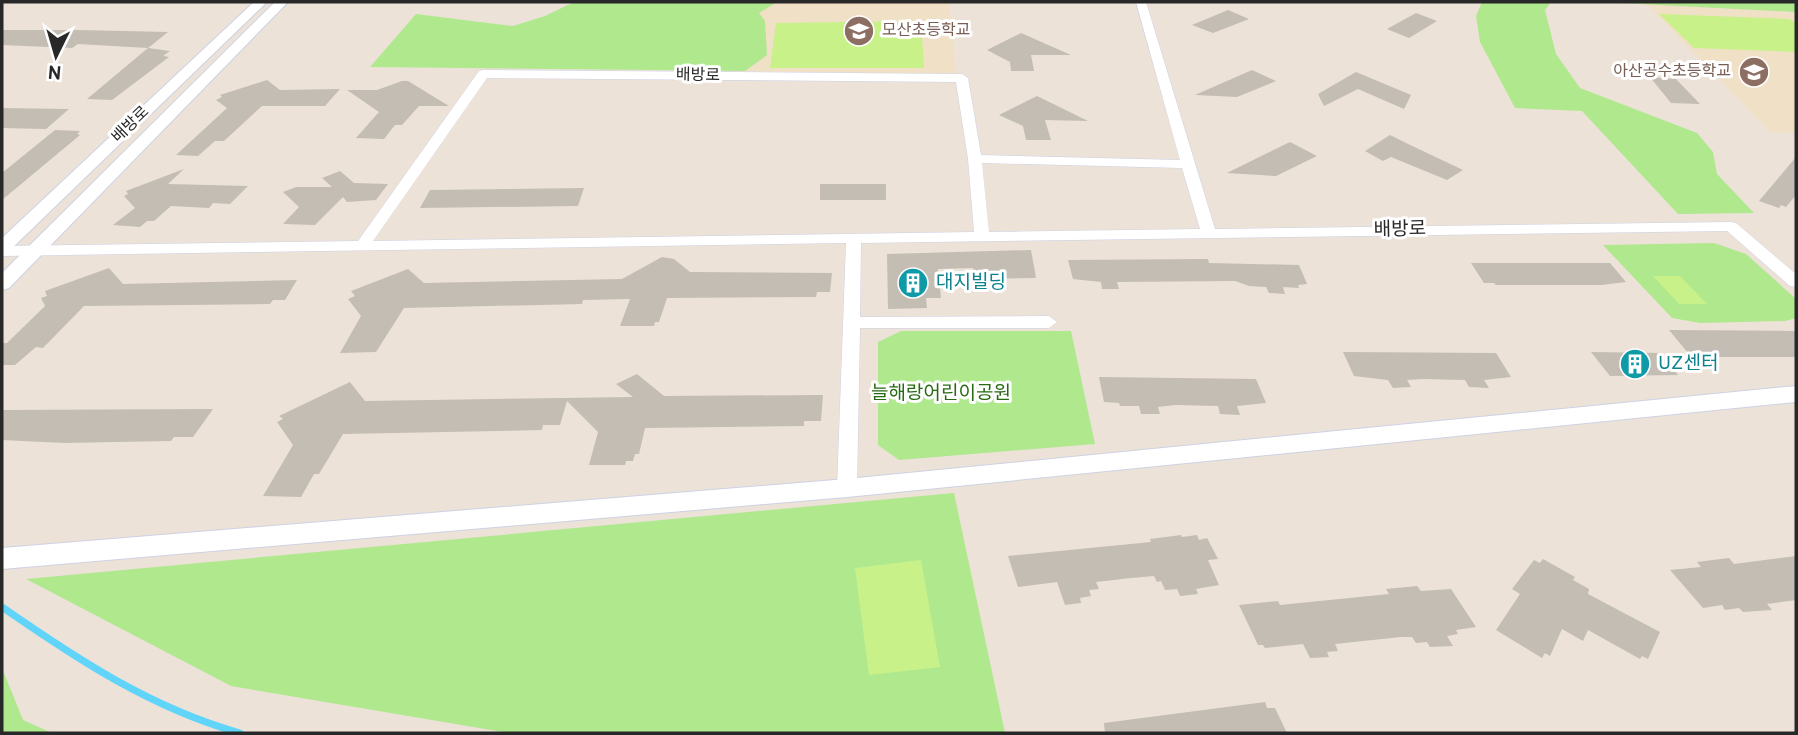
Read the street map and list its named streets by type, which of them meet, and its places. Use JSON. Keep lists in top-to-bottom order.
{
  "streets": {
    "street": ["배방로"]
  },
  "parks": ["늘해랑어린이공원"],
  "places": {
    "school or university": ["모산초등학교", "아산공수초등학교"],
    "building": ["대지빌딩", "UZ센터"]
  },
  "north": "bottom"
}
